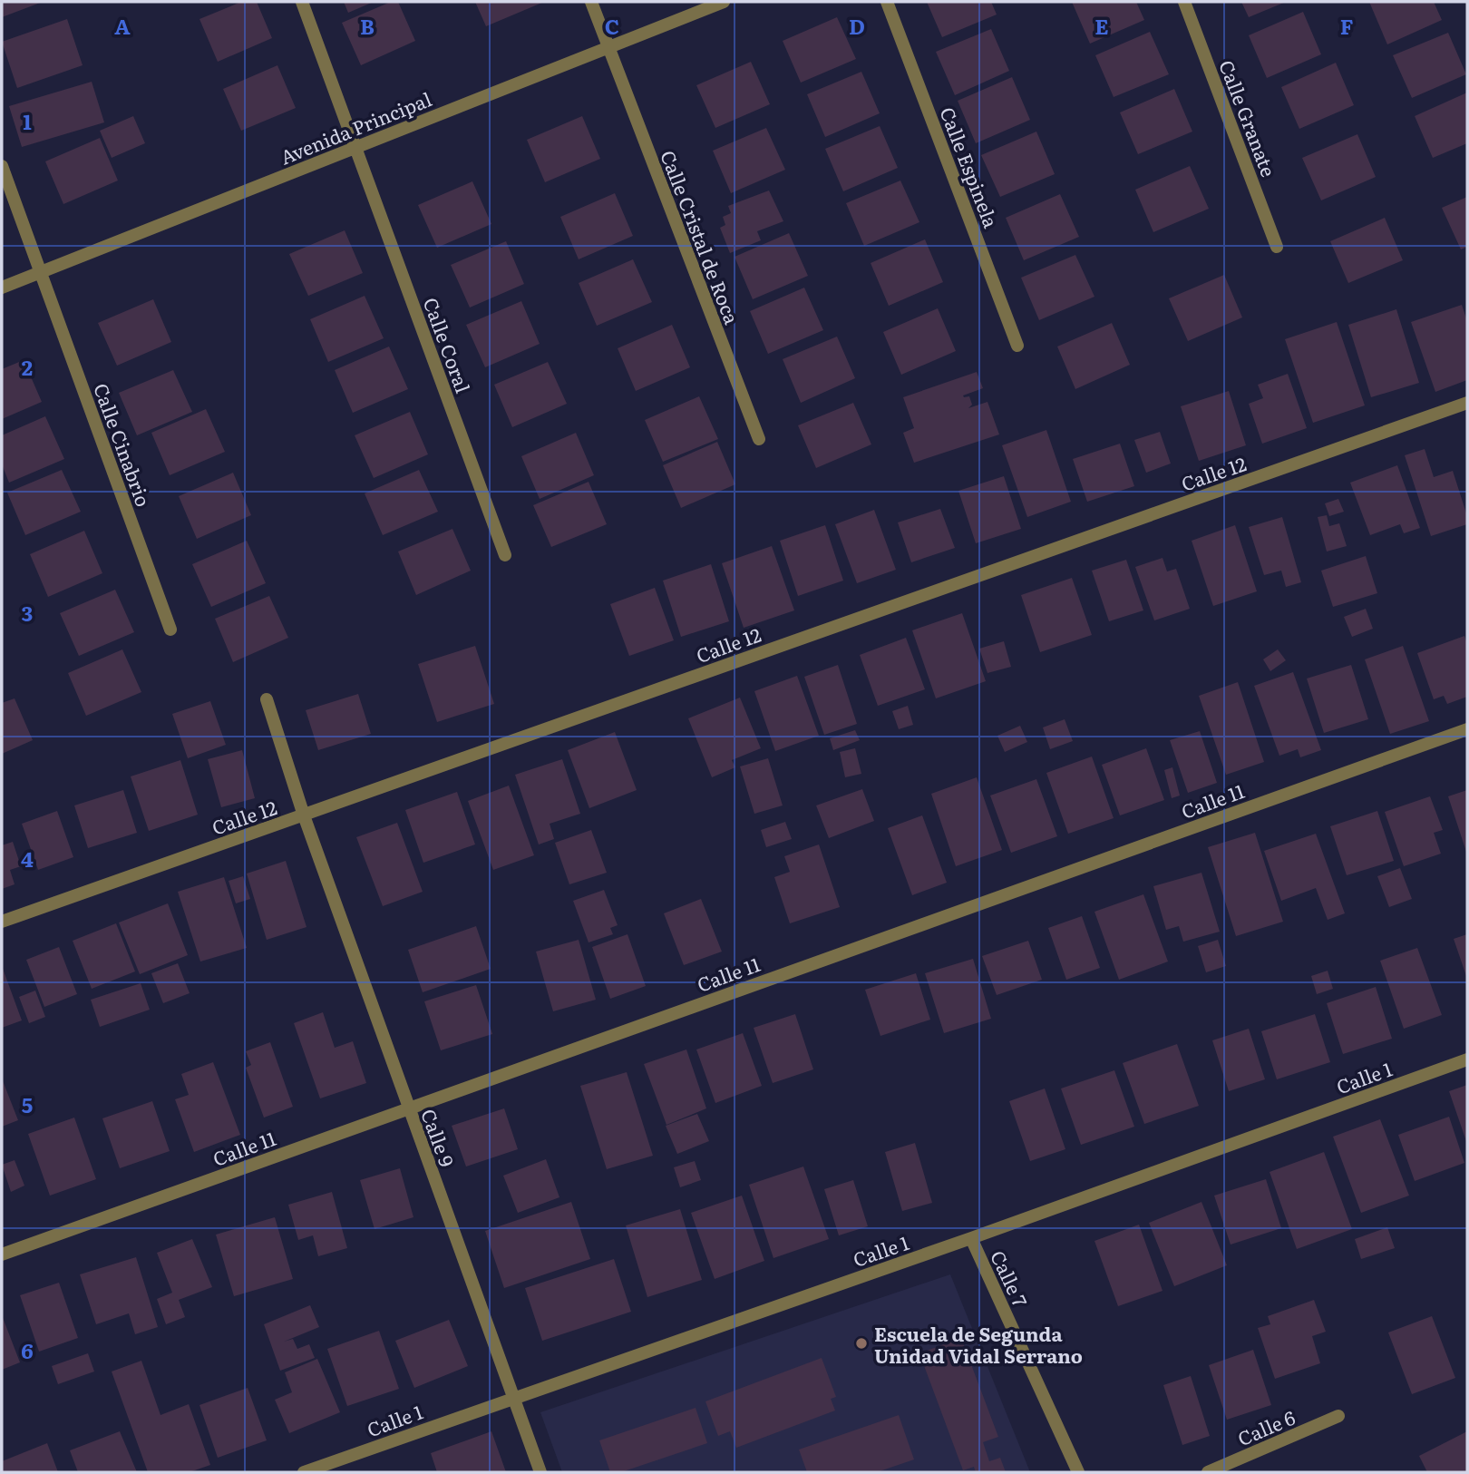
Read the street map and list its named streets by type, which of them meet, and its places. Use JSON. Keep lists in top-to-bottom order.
{
  "streets": {
    "street": [
      "Calle Granate",
      "Avenida Principal",
      "Calle Espinela",
      "Calle Cristal de Roca",
      "Calle Coral",
      "Calle Cinabrio",
      "Calle 12",
      "Calle 11",
      "Calle 1",
      "Calle 9",
      "Calle 7",
      "Calle 6"
    ]
  },
  "crossings": [
    ["Avenida Principal", "Calle Cristal de Roca"],
    ["Avenida Principal", "Calle Coral"],
    ["Avenida Principal", "Calle Cinabrio"],
    ["Calle 12", "Calle 9"],
    ["Calle 11", "Calle 9"],
    ["Calle 1", "Calle 9"],
    ["Calle 1", "Calle 7"]
  ],
  "places": ["Escuela de Segunda Unidad Vidal Serrano"],
  "grid": {
    "columns": [
      "A",
      "B",
      "C",
      "D",
      "E",
      "F"
    ],
    "rows": [
      "1",
      "2",
      "3",
      "4",
      "5",
      "6"
    ]
  }
}
